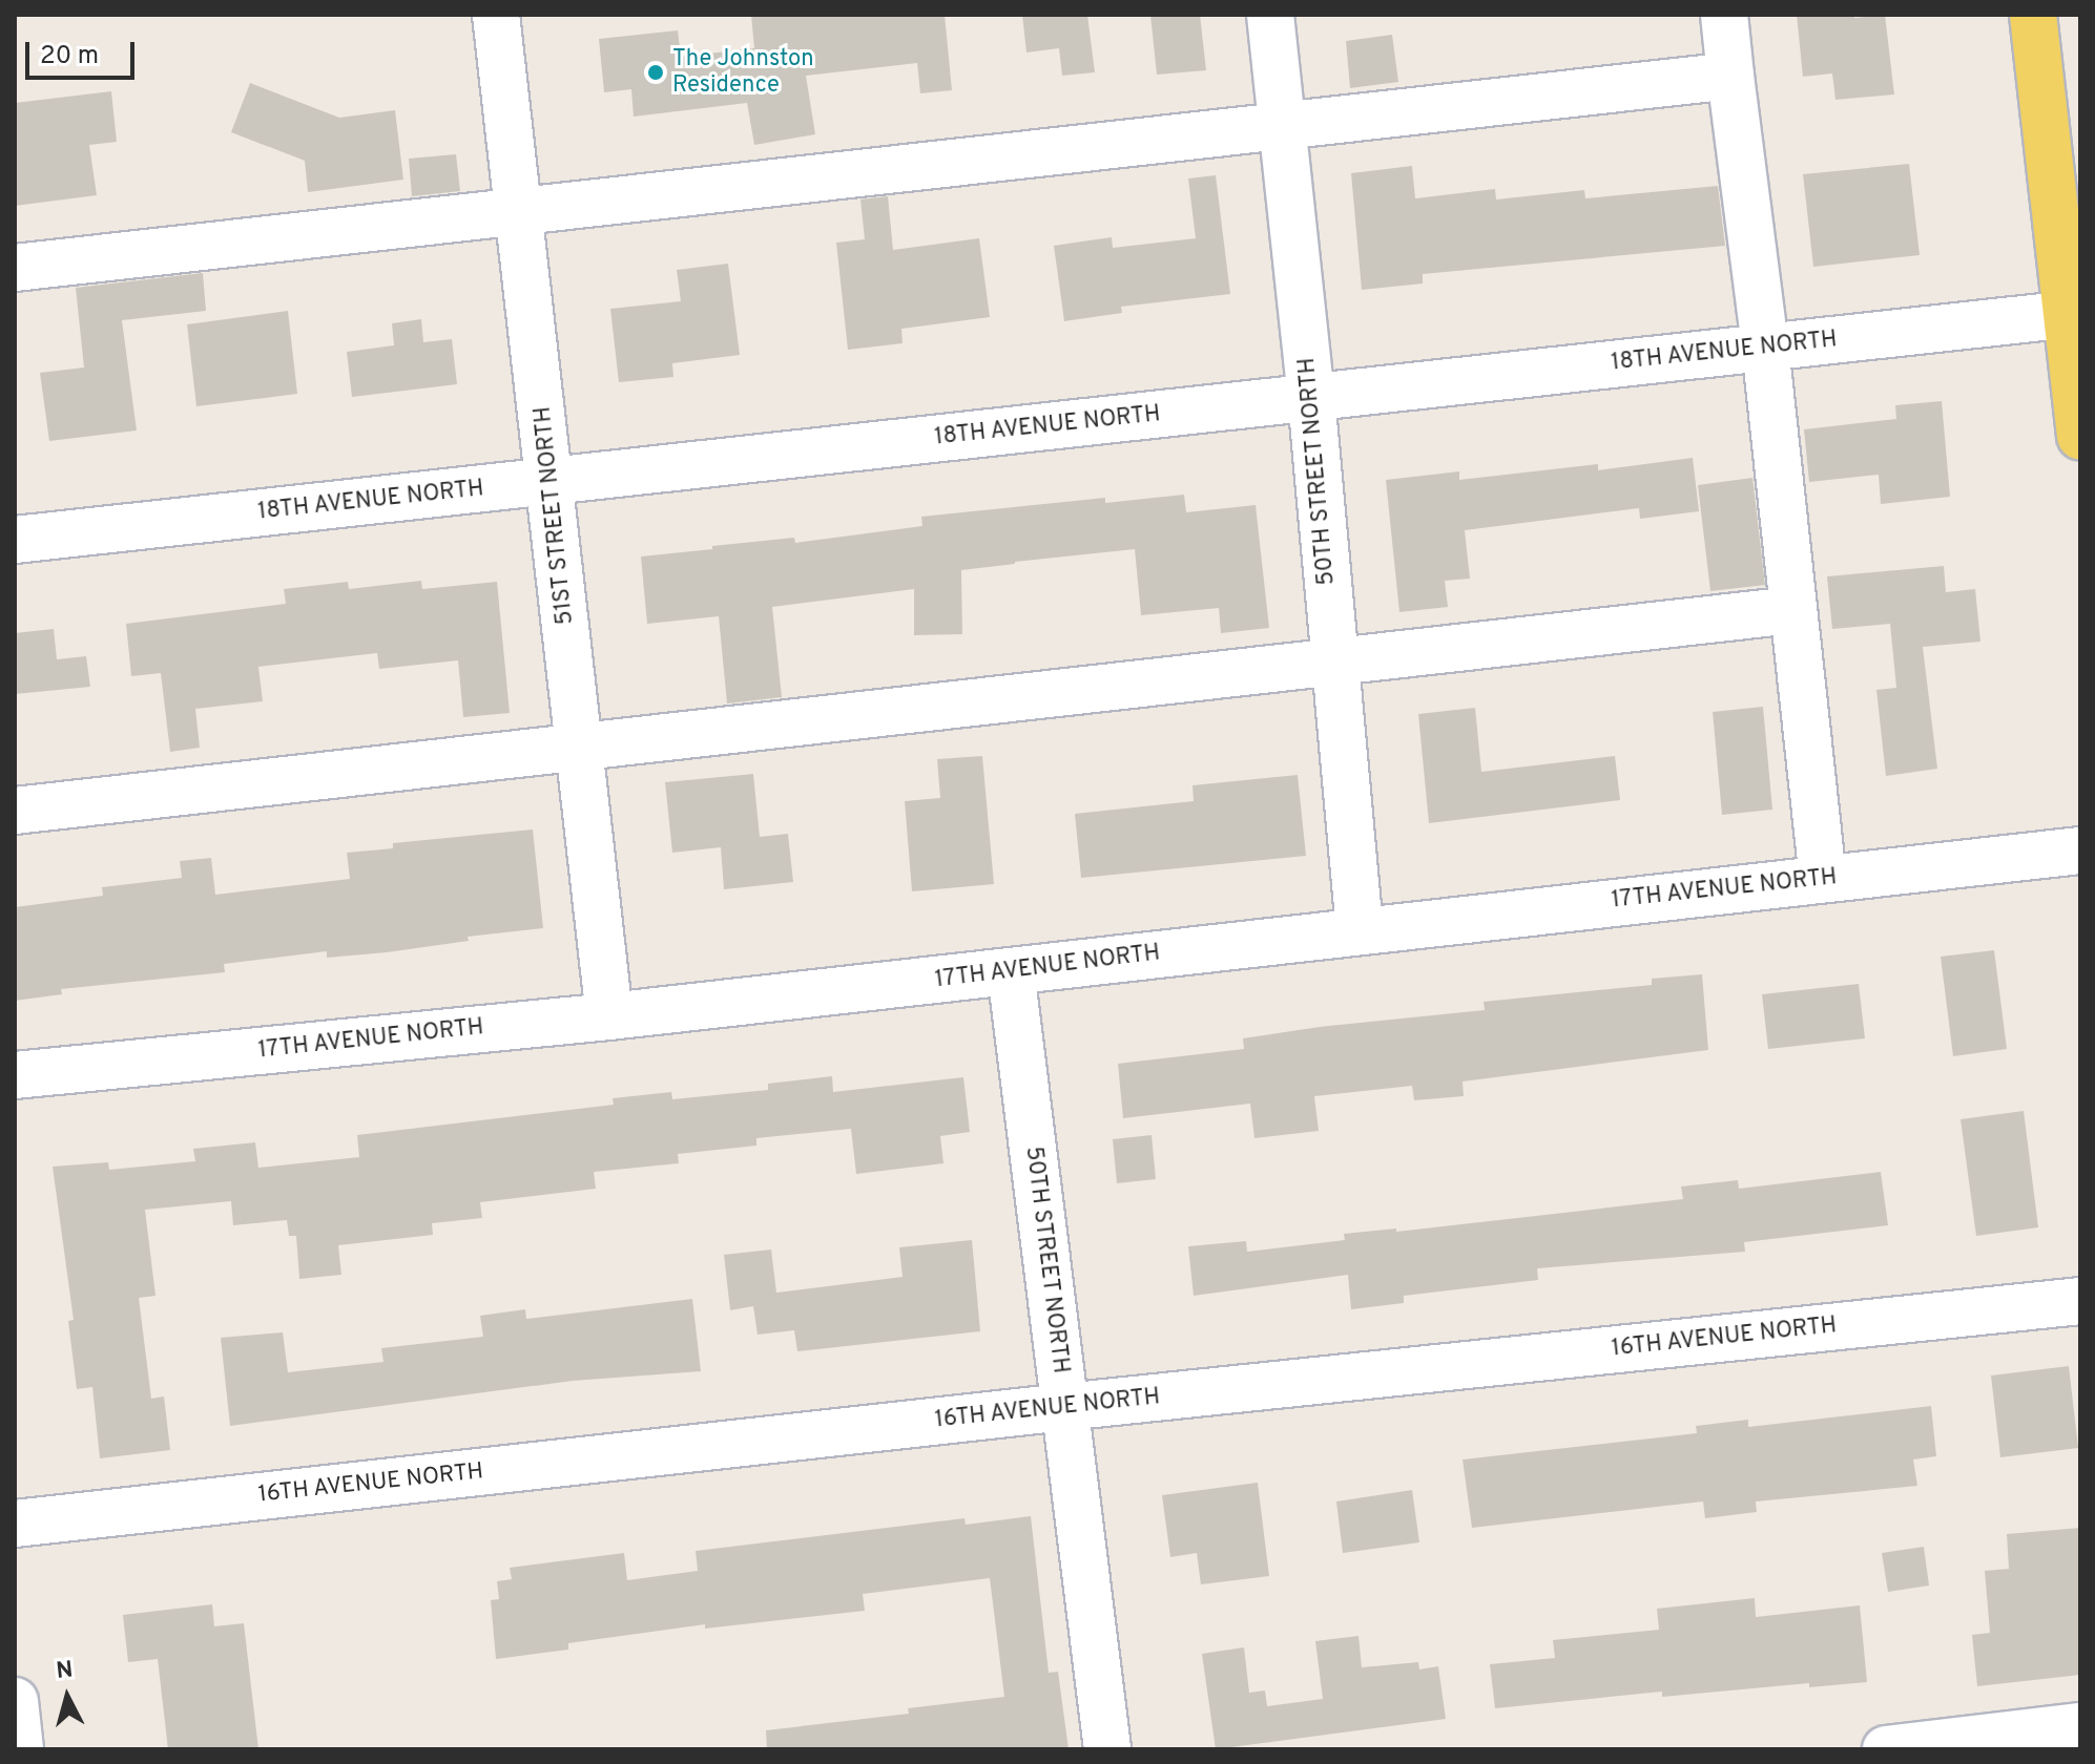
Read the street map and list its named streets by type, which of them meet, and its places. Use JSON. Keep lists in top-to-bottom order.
{
  "streets": {
    "street": [
      "18TH AVENUE NORTH",
      "50TH STREET NORTH",
      "51ST STREET NORTH",
      "17TH AVENUE NORTH",
      "16TH AVENUE NORTH"
    ]
  },
  "crossings": [
    ["18TH AVENUE NORTH", "50TH STREET NORTH"],
    ["18TH AVENUE NORTH", "51ST STREET NORTH"],
    ["50TH STREET NORTH", "17TH AVENUE NORTH"],
    ["50TH STREET NORTH", "16TH AVENUE NORTH"],
    ["51ST STREET NORTH", "17TH AVENUE NORTH"]
  ],
  "places": ["The Johnston Residence"],
  "scale_bar": "20 m",
  "north": "top"
}
